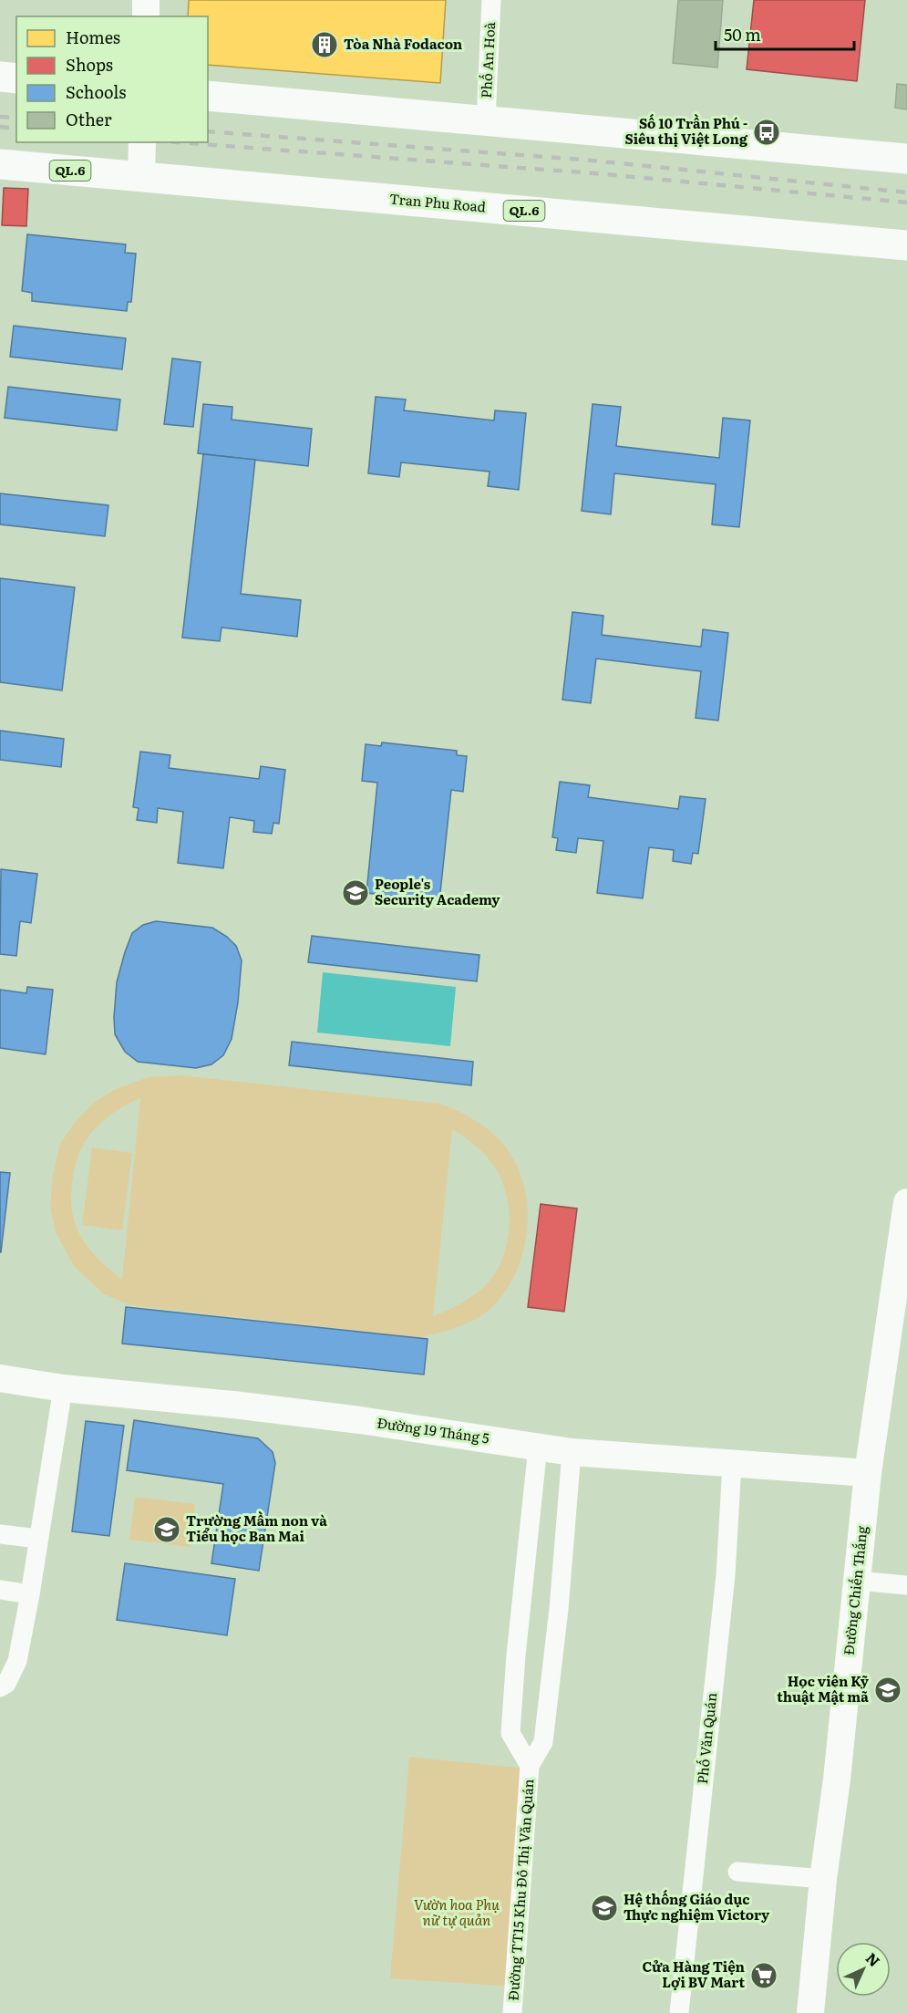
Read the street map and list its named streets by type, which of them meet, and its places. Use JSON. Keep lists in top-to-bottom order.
{
  "streets": {
    "highway": ["QL.6", "Tran Phu Road"],
    "street": [
      "Phố An Hoà",
      "Đường 19 Tháng 5",
      "Đường Chiến Thắng",
      "Phố Văn Quán",
      "Đường TT15 Khu Đô Thị Văn Quán"
    ]
  },
  "crossings": [
    ["Đường 19 Tháng 5", "Đường Chiến Thắng"],
    ["Đường 19 Tháng 5", "Phố Văn Quán"]
  ],
  "parks": ["Vườn hoa Phụ nữ tự quản"],
  "places": {
    "building": ["Tòa Nhà Fodacon"],
    "bus stop": ["Số 10 Trần Phú - Siêu thị Việt Long"],
    "school or university": [
      "People's Security Academy",
      "Trường Mầm non và Tiểu học Ban Mai",
      "Học viện Kỹ thuật Mật mã",
      "Hệ thống Giáo dục Thực nghiệm Victory"
    ],
    "supermarket": ["Cửa Hàng Tiện Lợi BV Mart"]
  },
  "legend": [
    "Homes",
    "Shops",
    "Schools",
    "Other"
  ],
  "scale_bar": "50 m",
  "north": "top right"
}
